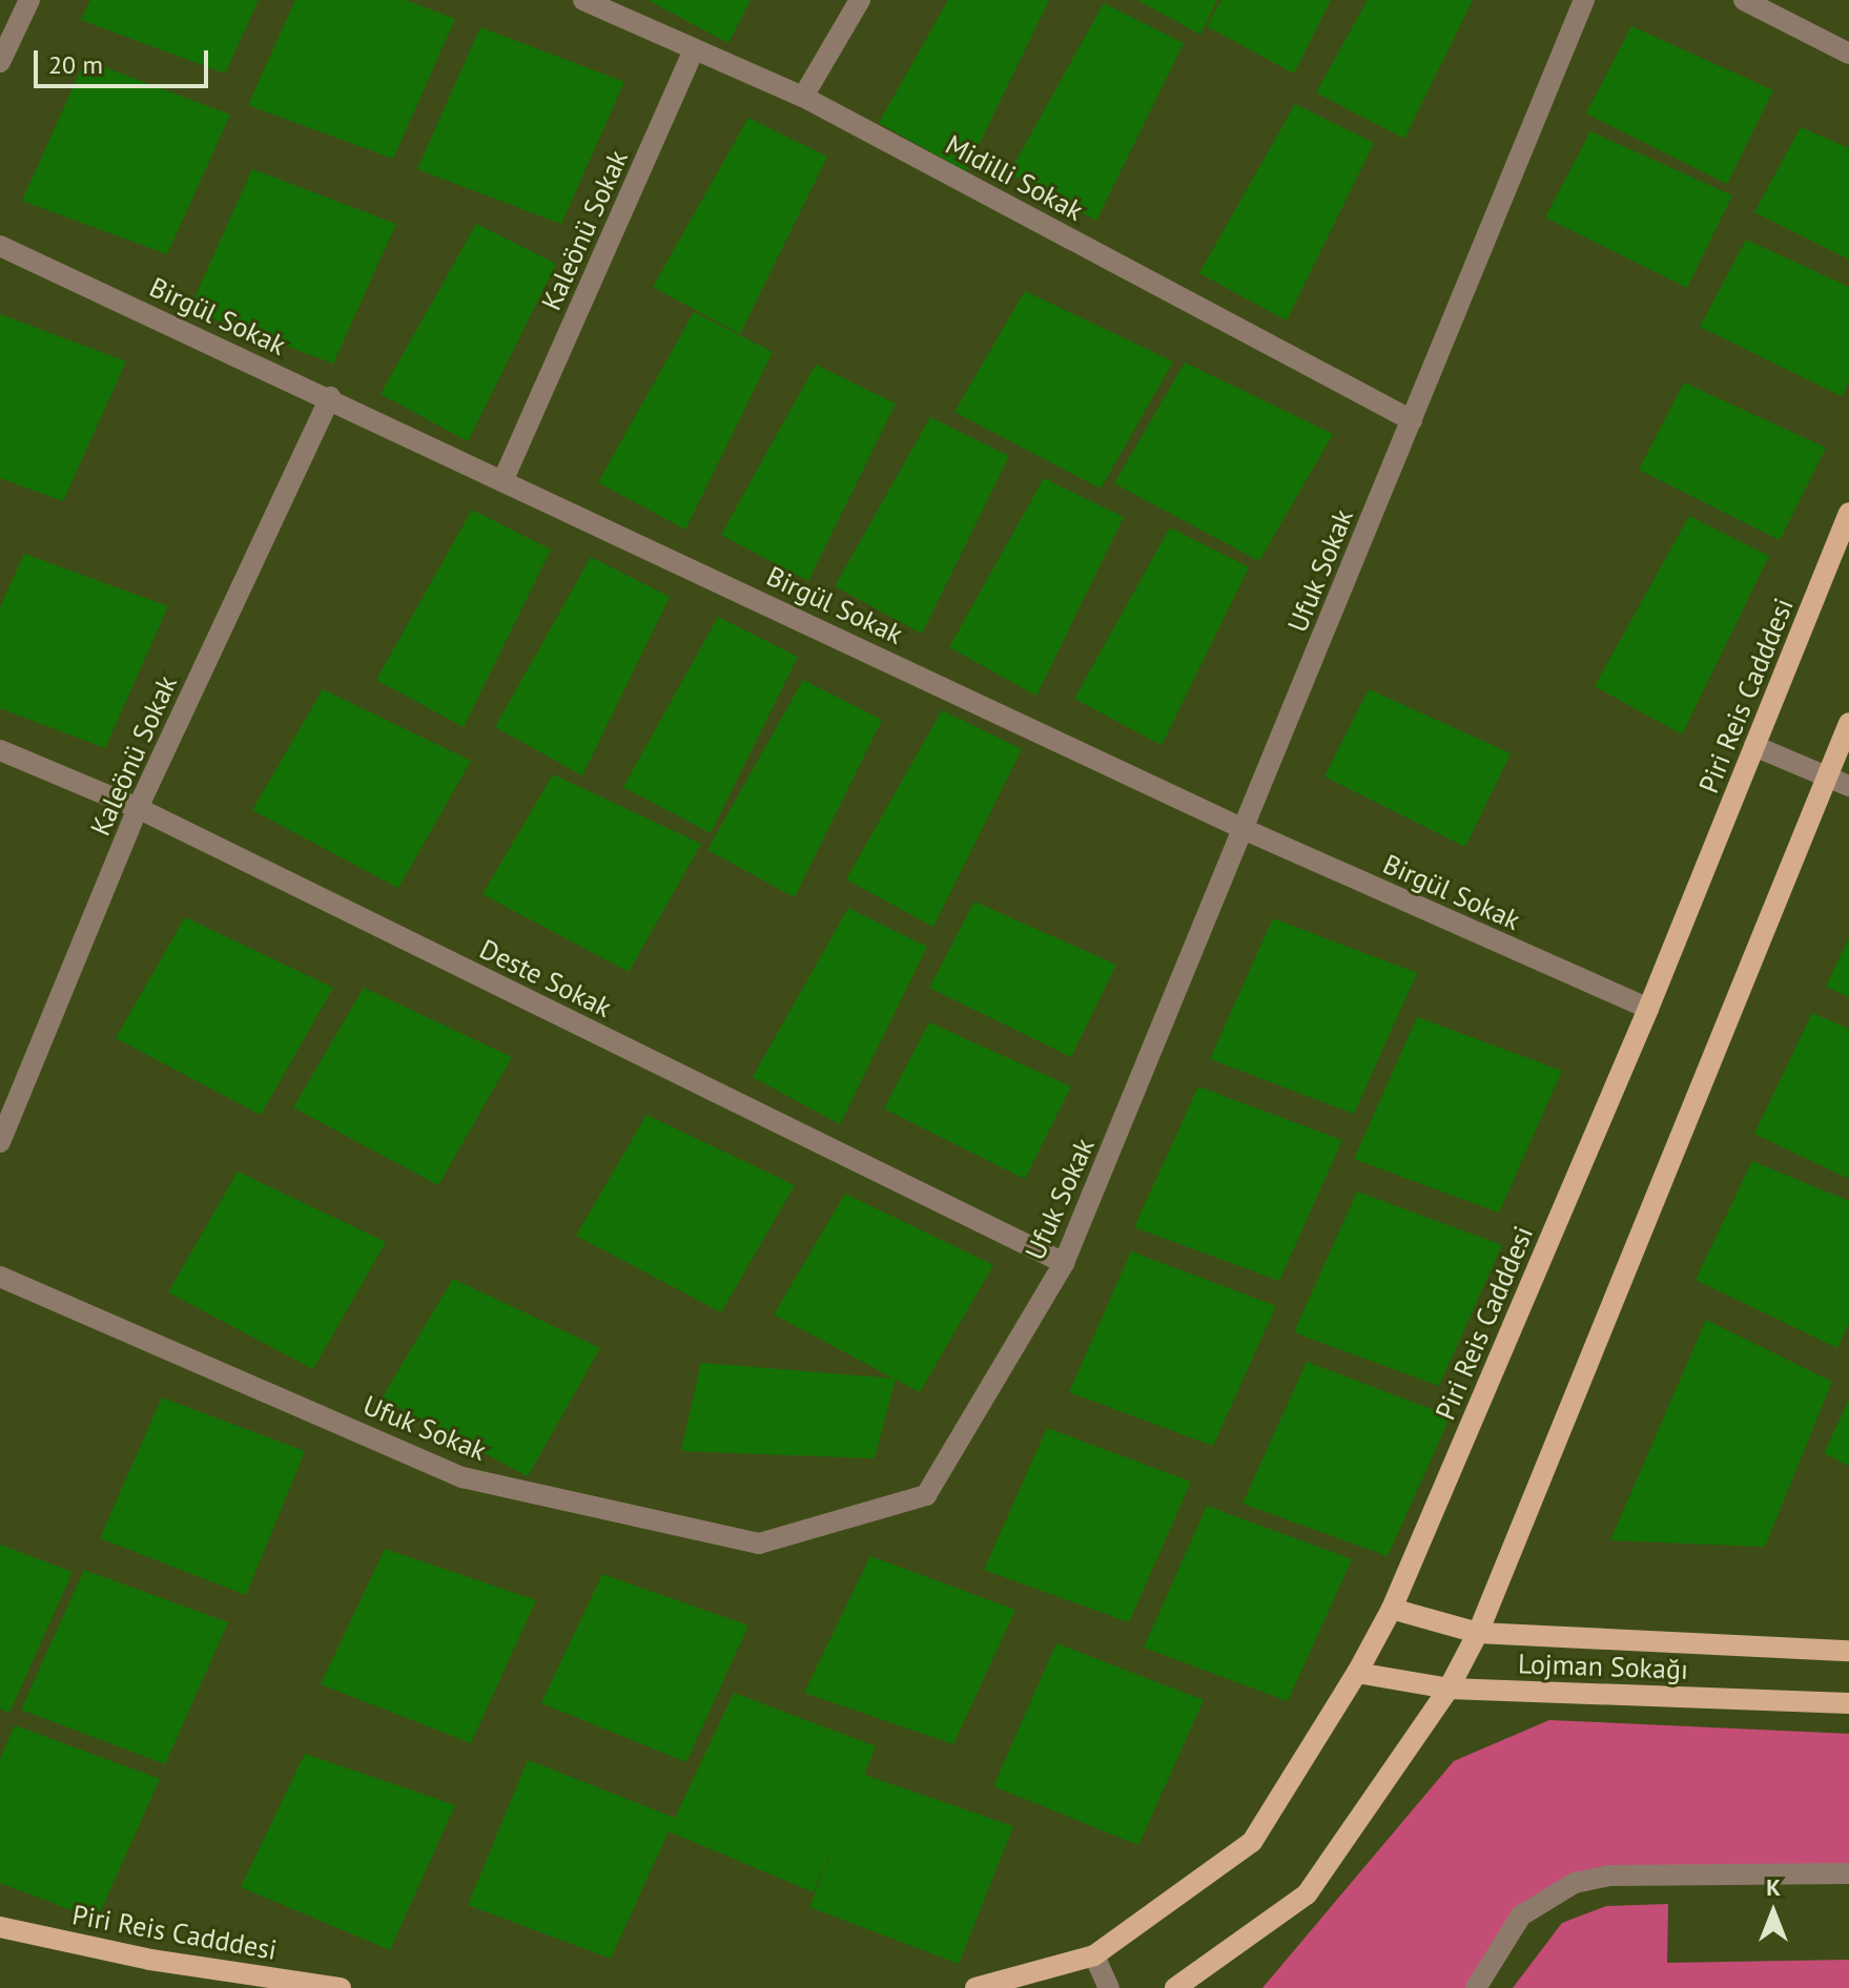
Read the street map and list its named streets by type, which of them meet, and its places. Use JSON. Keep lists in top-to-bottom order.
{
  "streets": {
    "main road": ["Piri Reis Cadddesi", "Lojman Sokağı"],
    "street": [
      "Midilli Sokak",
      "Kaleönü Sokak",
      "Birgül Sokak",
      "Ufuk Sokak",
      "Deste Sokak"
    ]
  },
  "crossings": [
    ["Midilli Sokak", "Kaleönü Sokak"],
    ["Midilli Sokak", "Ufuk Sokak"],
    ["Kaleönü Sokak", "Birgül Sokak"],
    ["Kaleönü Sokak", "Deste Sokak"],
    ["Birgül Sokak", "Ufuk Sokak"],
    ["Birgül Sokak", "Piri Reis Cadddesi"],
    ["Ufuk Sokak", "Deste Sokak"],
    ["Piri Reis Cadddesi", "Lojman Sokağı"]
  ],
  "scale_bar": "20 m",
  "north": "top"
}
